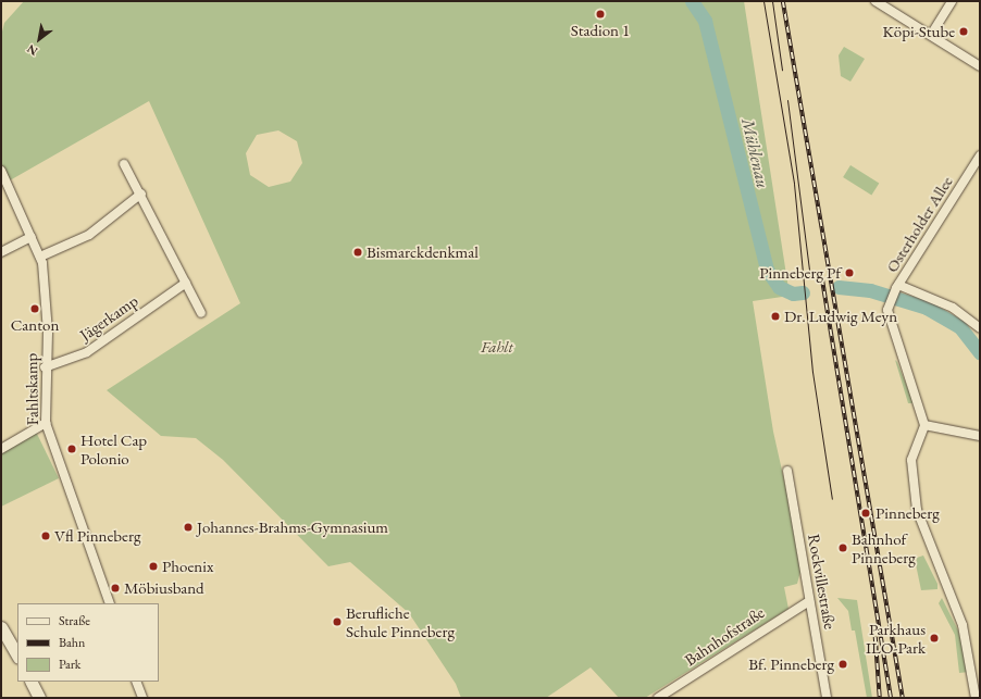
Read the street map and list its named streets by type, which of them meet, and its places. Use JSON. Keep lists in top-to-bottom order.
{
  "streets": {
    "street": [
      "Osterholder Allee",
      "Jägerkamp",
      "Fahltskamp",
      "Rockvillestraße",
      "Bahnhofstraße"
    ]
  },
  "crossings": [
    ["Jägerkamp", "Fahltskamp"],
    ["Rockvillestraße", "Bahnhofstraße"]
  ],
  "water": ["Mühlenau"],
  "parks": ["Fahlt"],
  "places": [
    "Stadion 1",
    "Köpi-Stube",
    "Bismarckdenkmal",
    "Pinneberg Pf",
    "Canton",
    "Dr. Ludwig Meyn",
    "Hotel Cap Polonio",
    "Pinneberg",
    "Johannes-Brahms-Gymnasium",
    "Vfl Pinneberg",
    "Bahnhof Pinneberg",
    "Phoenix",
    "Möbiusband",
    "Berufliche Schule Pinneberg",
    "Parkhaus ILO-Park",
    "Bf. Pinneberg"
  ],
  "legend": ["Straße", "Bahn", "Park"],
  "north": "bottom left"
}
